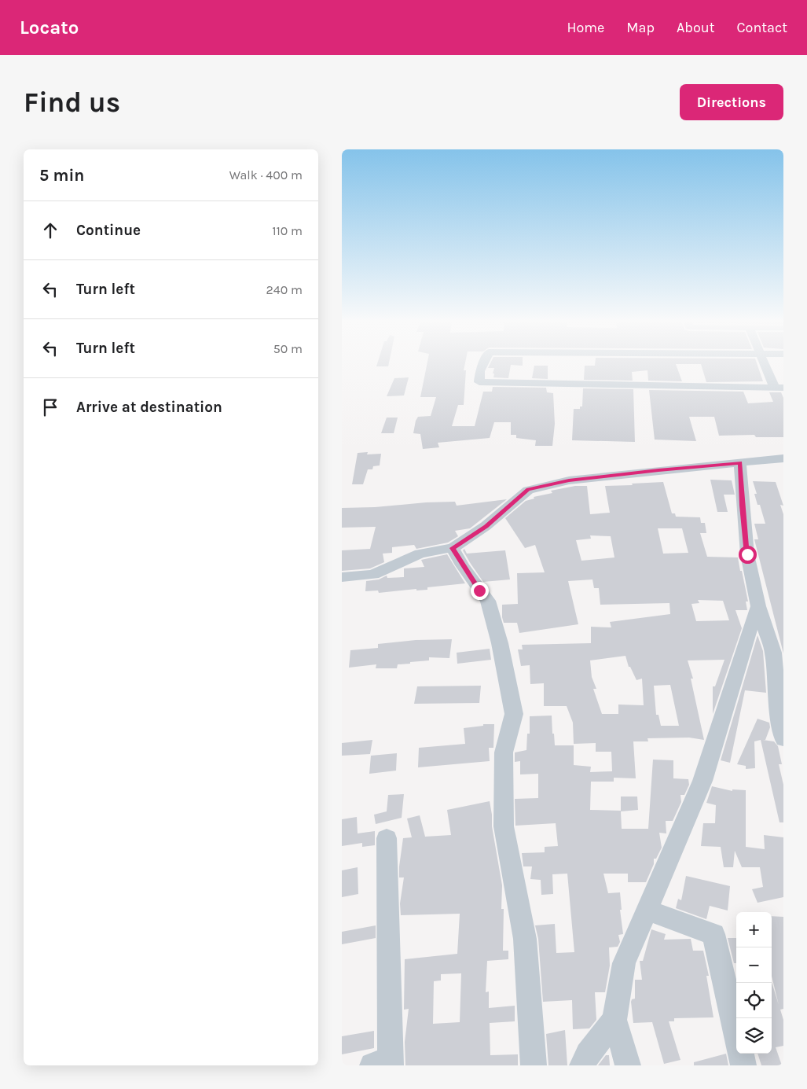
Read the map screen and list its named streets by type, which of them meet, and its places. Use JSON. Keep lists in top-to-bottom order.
{
  "page": {
    "header": "Locato",
    "nav": [
      "Home",
      "Map",
      "About",
      "Contact"
    ],
    "buttons": "Directions",
    "title": "Find us",
    "heading": ["5 min", "Walk · 400 m"],
    "list": [
      ["Continue", "110 m"],
      ["Turn left", "240 m"],
      ["Turn left", "50 m"],
      "Arrive at destination"
    ],
    "map_buttons": ["+", "−"]
  }
}
